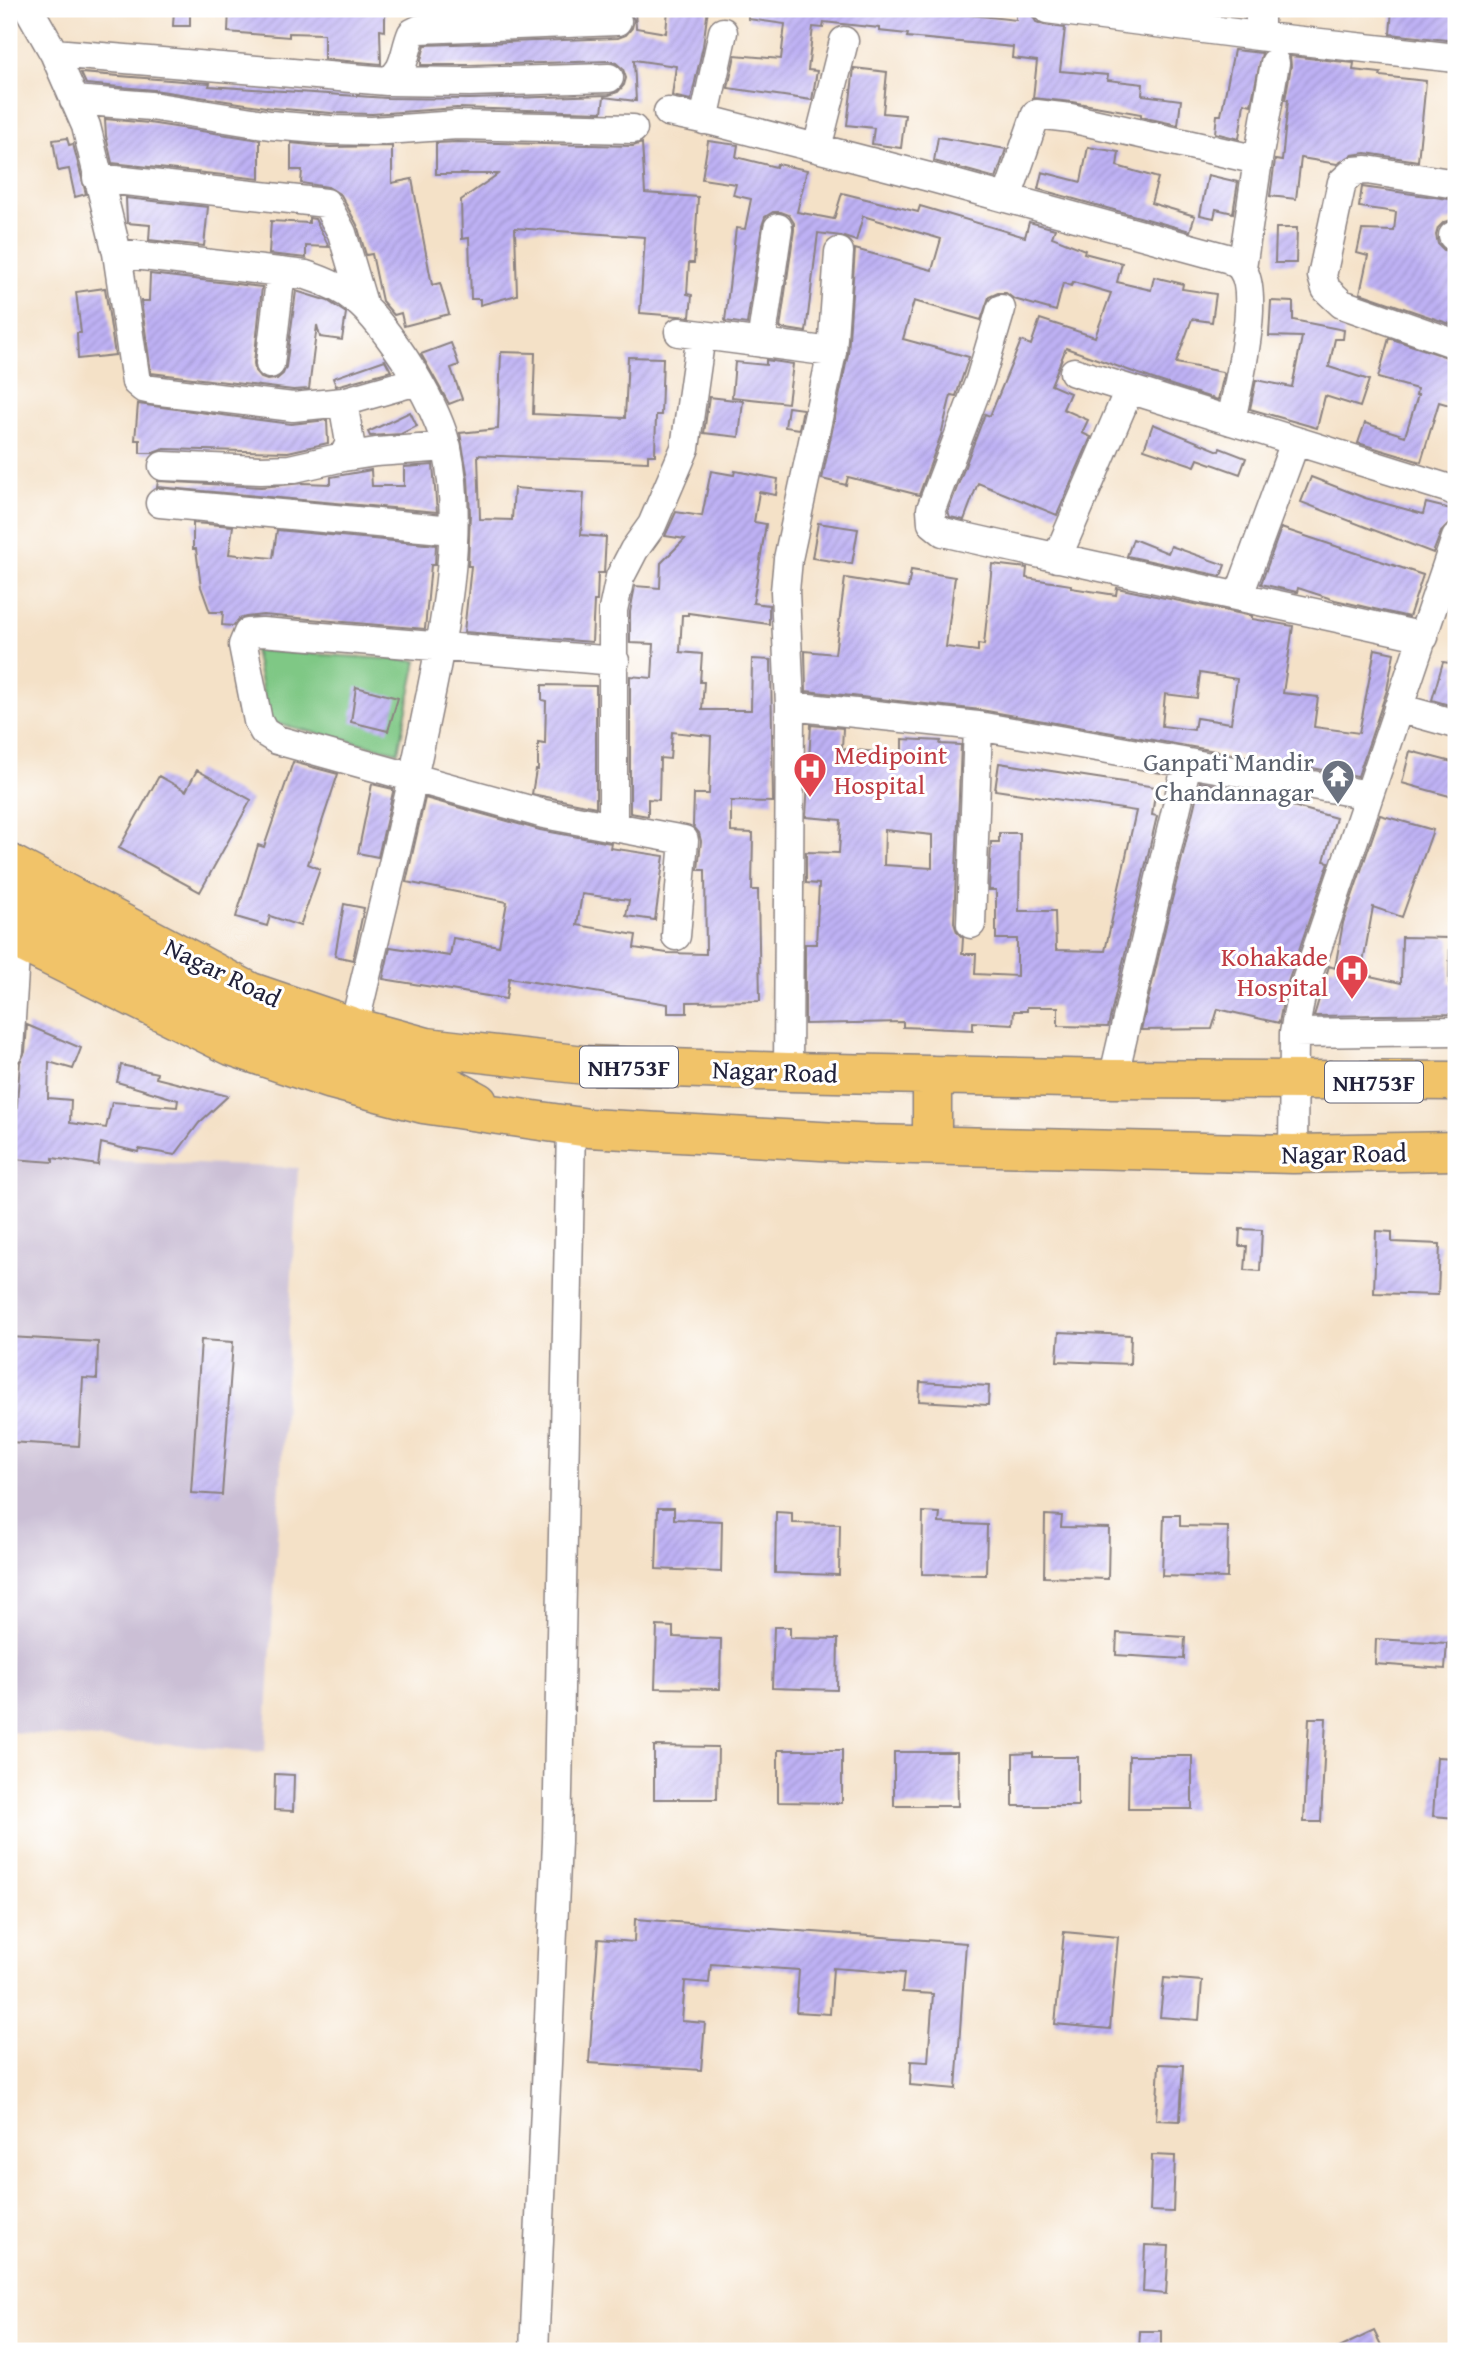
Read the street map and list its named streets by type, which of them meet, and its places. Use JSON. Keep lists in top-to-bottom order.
{
  "streets": {
    "highway": ["Nagar Road", "NH753F"]
  },
  "places": {
    "hospital": ["Medipoint Hospital", "Kohakade Hospital"],
    "temple": ["Ganpati Mandir Chandannagar"]
  }
}
